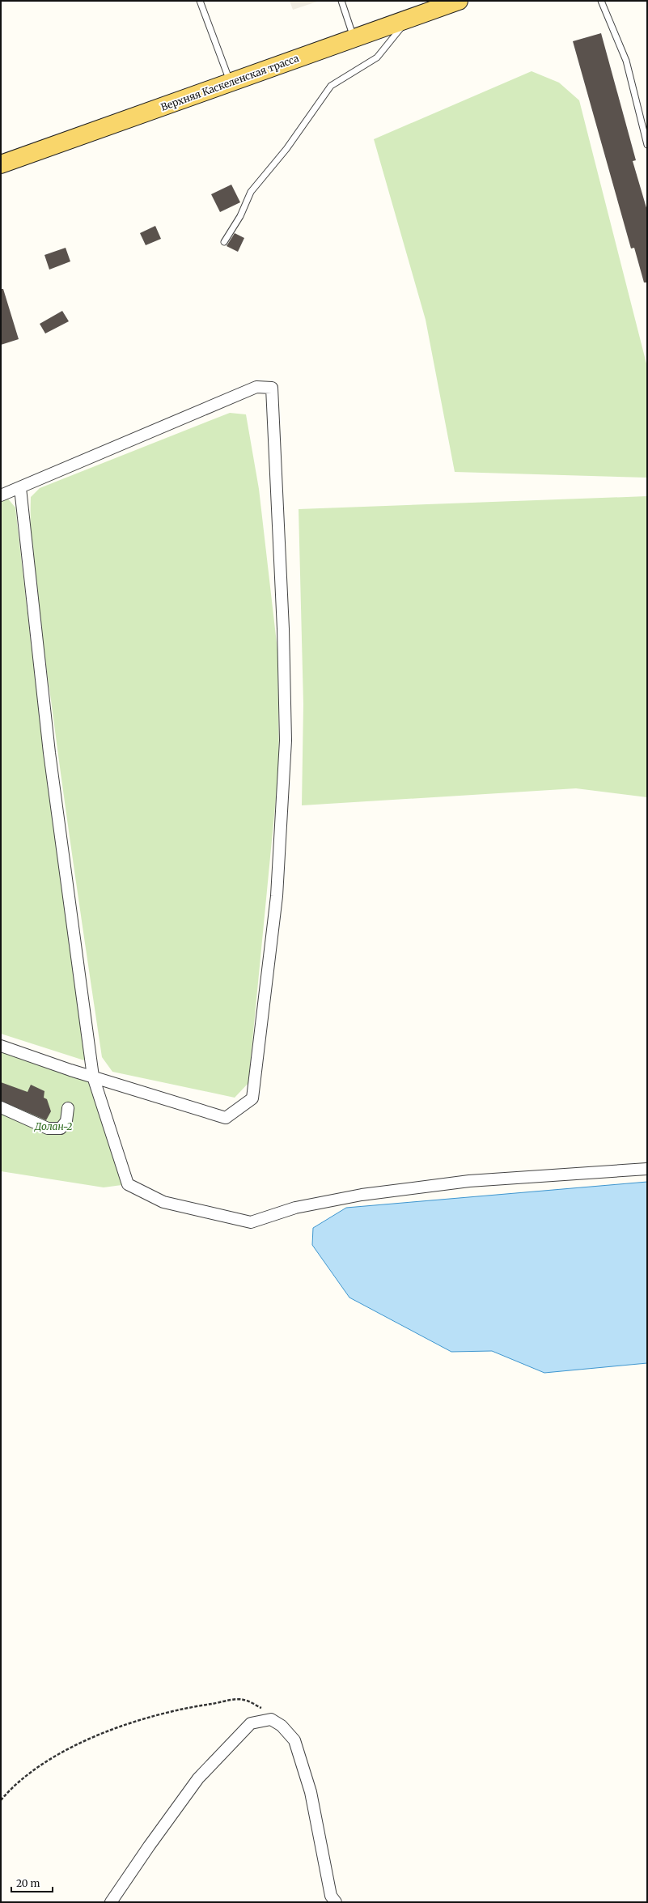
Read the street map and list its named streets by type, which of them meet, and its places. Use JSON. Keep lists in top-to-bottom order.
{
  "streets": {
    "main road": ["Верхняя Каскеленская трасса"]
  },
  "parks": ["Долан-2"],
  "scale_bar": "20 m"
}
